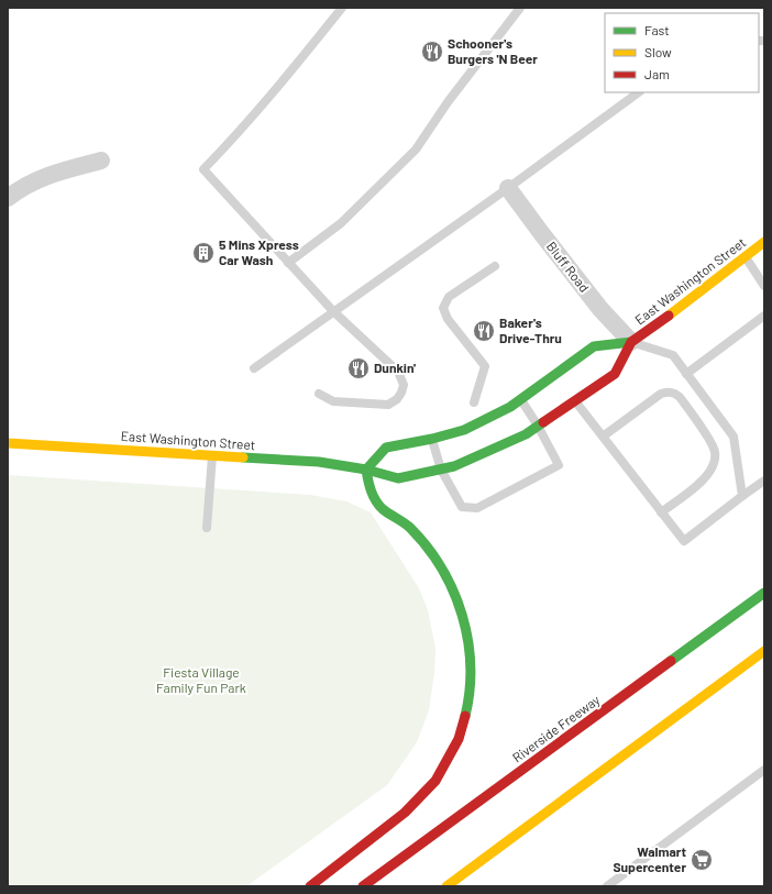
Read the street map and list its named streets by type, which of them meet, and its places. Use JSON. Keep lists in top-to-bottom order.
{
  "streets": {
    "main road": ["East Washington Street", "Riverside Freeway"],
    "street": ["Bluff Road"]
  },
  "crossings": [
    ["Bluff Road", "East Washington Street"]
  ],
  "parks": ["Fiesta Village Family Fun Park"],
  "places": {
    "restaurant": ["Schooner's Burgers 'N Beer", "Baker's Drive-Thru", "Dunkin'"],
    "building": ["5 Mins Xpress Car Wash"],
    "supermarket": ["Walmart Supercenter"]
  },
  "legend": ["Fast", "Slow", "Jam"]
}
